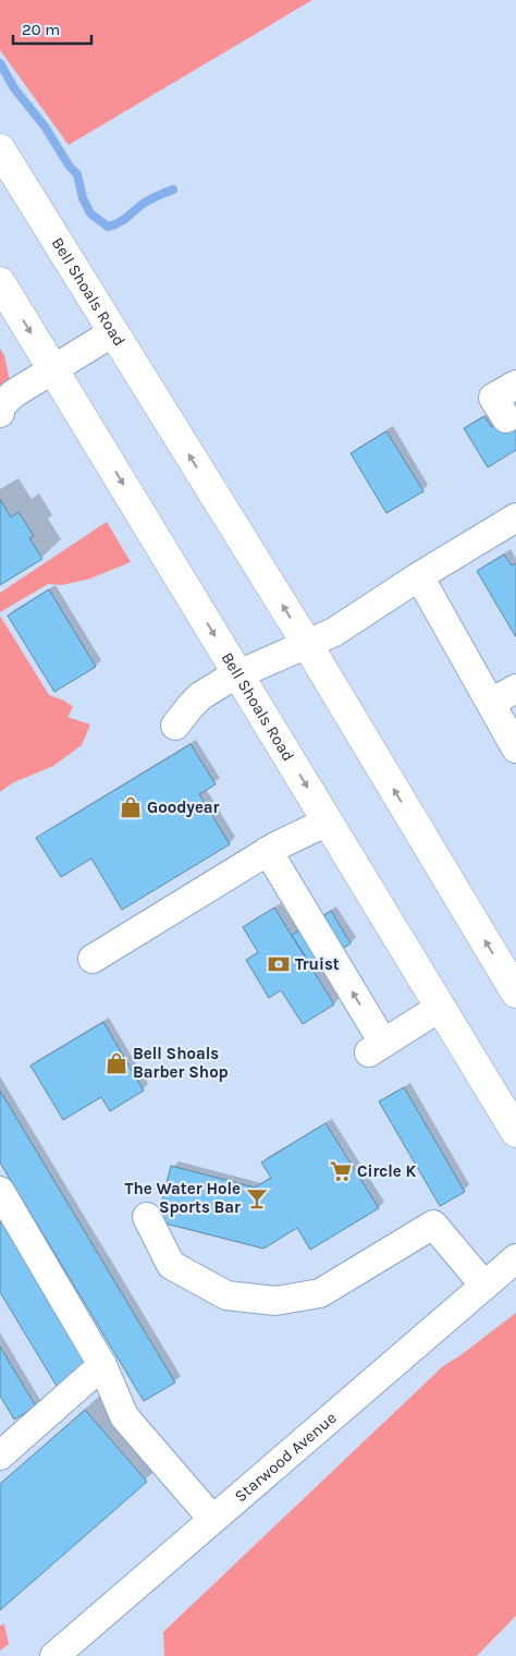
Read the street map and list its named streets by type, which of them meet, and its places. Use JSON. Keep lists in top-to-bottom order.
{
  "streets": {
    "main road": ["Bell Shoals Road"],
    "street": ["Starwood Avenue"]
  },
  "places": {
    "shop": ["Goodyear", "Bell Shoals Barber Shop"],
    "bank": ["Truist"],
    "supermarket": ["Circle K"],
    "bar": ["The Water Hole Sports Bar"]
  },
  "scale_bar": "20 m"
}
